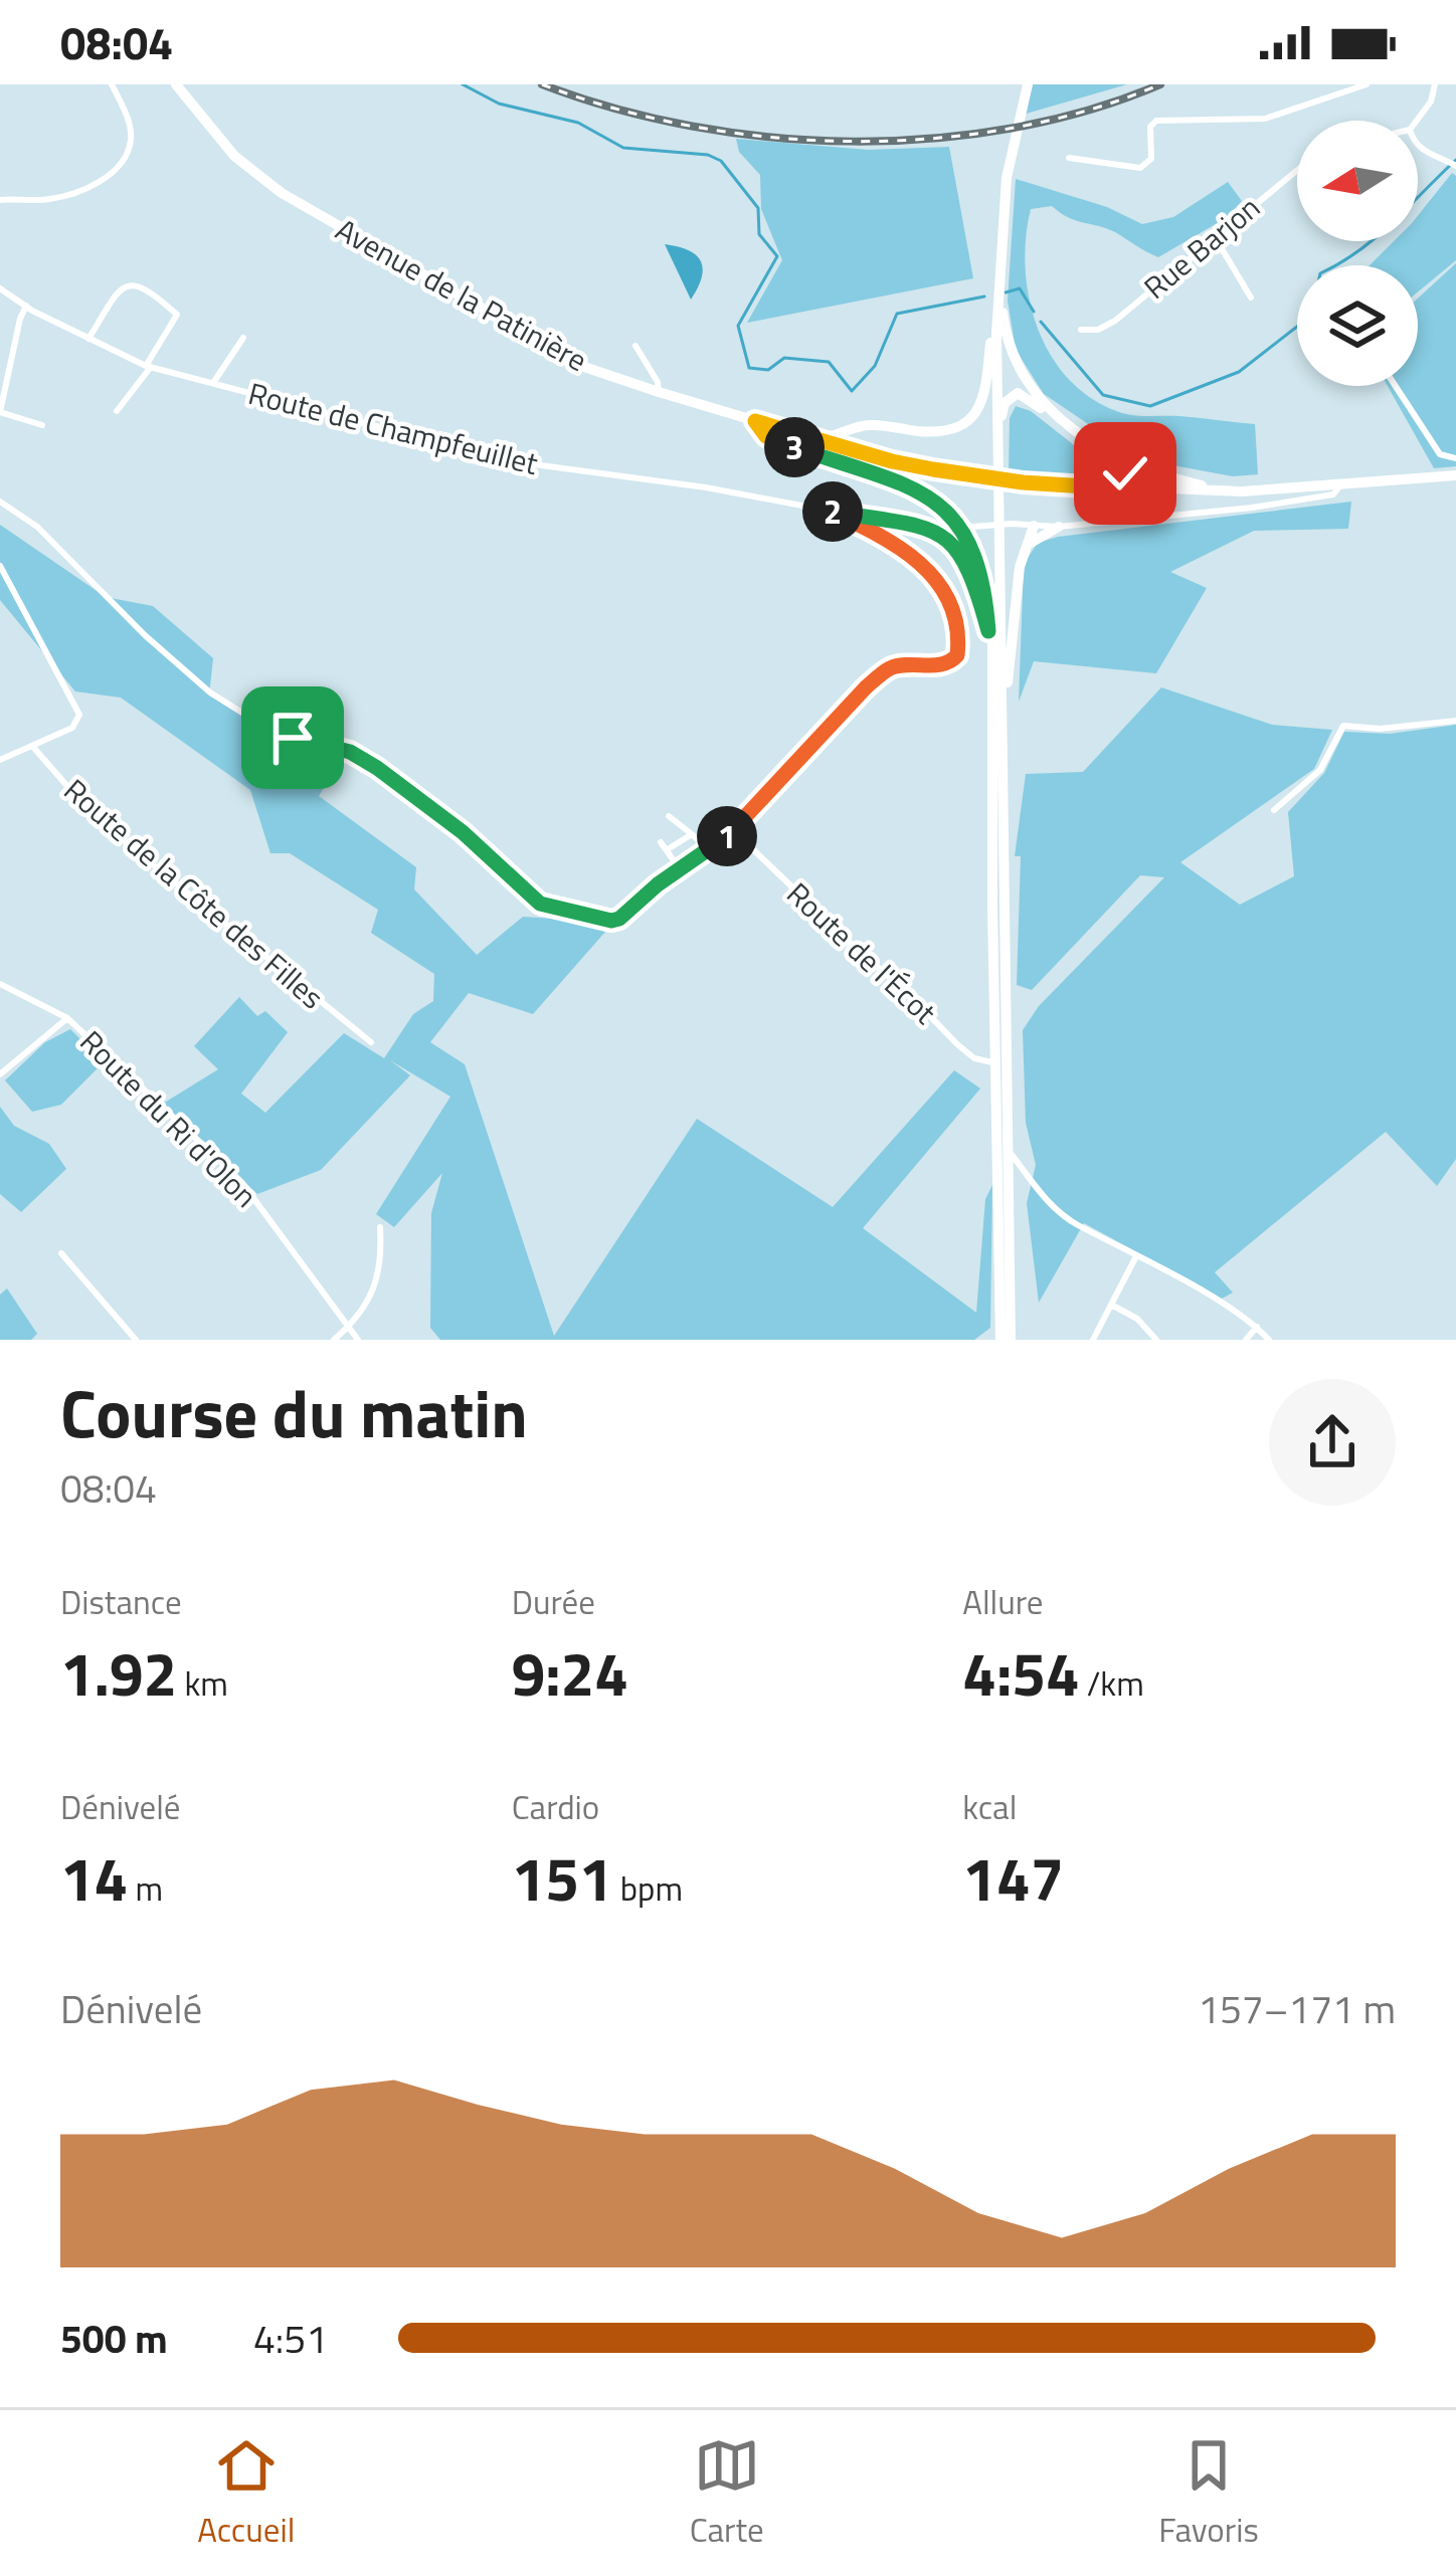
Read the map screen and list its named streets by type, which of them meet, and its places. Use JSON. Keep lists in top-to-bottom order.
{
  "streets": {
    "main road": ["Avenue de la Patinière"],
    "street": [
      "Rue Barjon",
      "Route de Champfeuillet",
      "Route de la Côte des Filles",
      "Route de l'Écot",
      "Route du Ri d'Olon"
    ]
  },
  "north": "left",
  "page": {
    "status": "08:04",
    "pins": ["3", "2", "1"],
    "heading": ["Course du matin", "08:04"],
    "stats": [
      ["Distance", "1.92 km"],
      ["Durée", "9:24"],
      ["Allure", "4:54 /km"],
      ["Dénivelé", "14 m"],
      ["Cardio", "151 bpm"],
      ["kcal", "147"]
    ],
    "chart": ["Dénivelé", "157–171 m"],
    "list": [
      {
        "name": "500 m",
        "note": "4:51"
      }
    ],
    "tabs": ["Accueil", "Carte", "Favoris"]
  }
}
